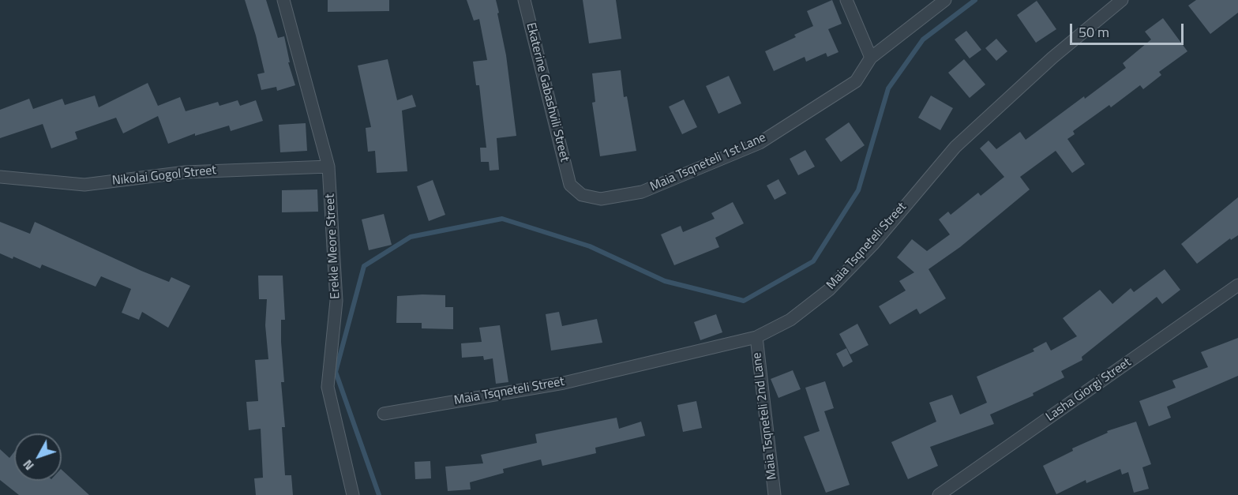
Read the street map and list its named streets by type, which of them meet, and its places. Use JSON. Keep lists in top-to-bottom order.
{
  "streets": {
    "street": [
      "Ekaterine Gabashvili Street",
      "Maia Tsqneteli 1st Lane",
      "Nikolai Gogol Street",
      "Erekle Meore Street",
      "Maia Tsqneteli Street",
      "Lasha Giorgi Street",
      "Maia Tsqneteli 2nd Lane"
    ]
  },
  "crossings": [
    ["Ekaterine Gabashvili Street", "Maia Tsqneteli 1st Lane"],
    ["Nikolai Gogol Street", "Erekle Meore Street"],
    ["Maia Tsqneteli Street", "Maia Tsqneteli 2nd Lane"]
  ],
  "scale_bar": "50 m",
  "north": "bottom left"
}
